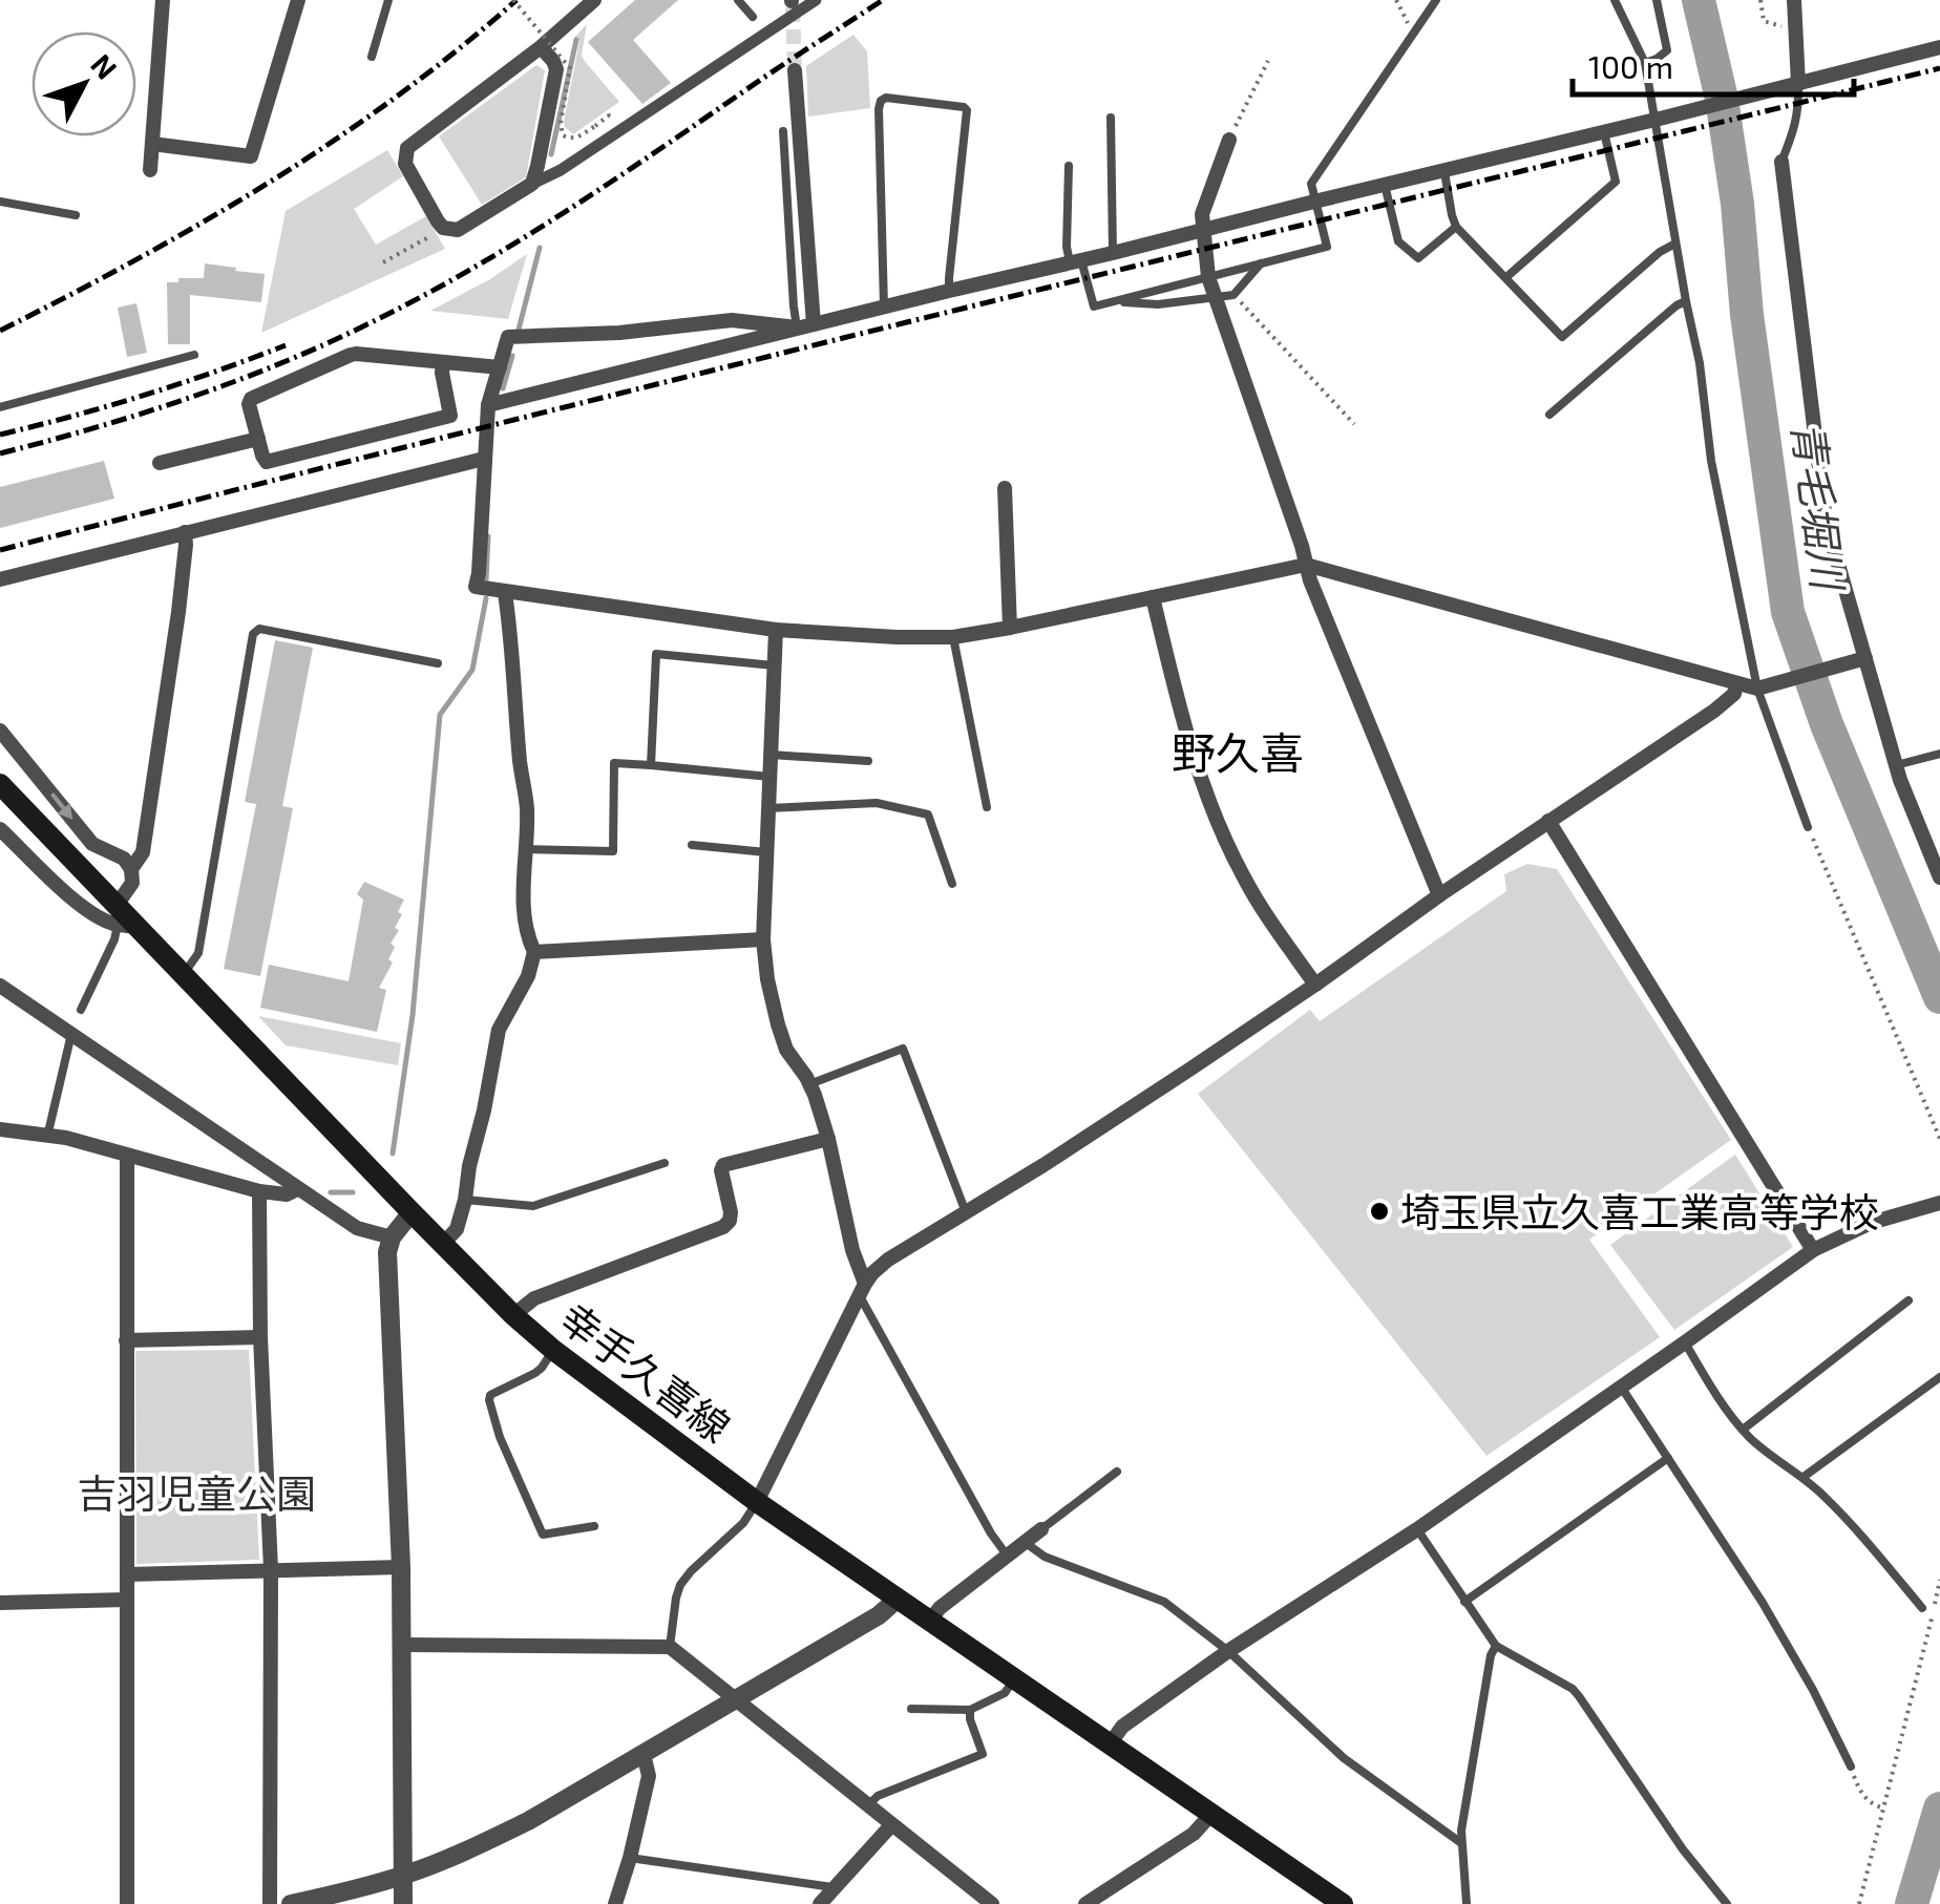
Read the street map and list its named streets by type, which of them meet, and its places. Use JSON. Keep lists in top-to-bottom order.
{
  "streets": {
    "main road": ["幸手久喜線"]
  },
  "districts": ["野久喜"],
  "water": ["青毛堀川"],
  "parks": ["吉羽児童公園"],
  "places": ["埼玉県立久喜工業高等学校"],
  "scale_bar": "100 m",
  "north": "top right"
}
